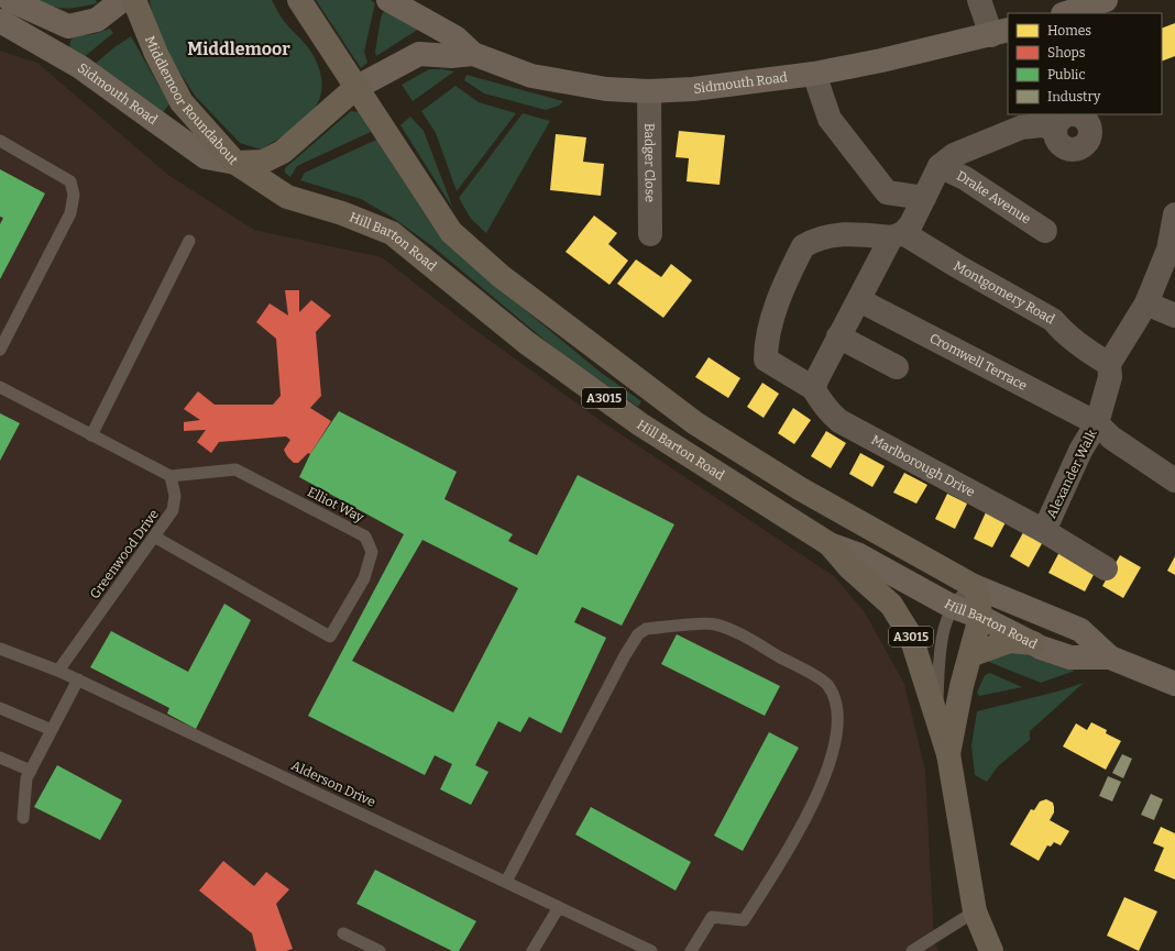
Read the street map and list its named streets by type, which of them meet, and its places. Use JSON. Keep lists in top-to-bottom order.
{
  "streets": {
    "main road": [
      "Sidmouth Road",
      "Middlemoor Roundabout",
      "Hill Barton Road",
      "A3015"
    ],
    "street": [
      "Badger Close",
      "Drake Avenue",
      "Montgomery Road",
      "Cromwell Terrace",
      "Marlborough Drive",
      "Alexander Walk"
    ],
    "lane": ["Elliot Way", "Greenwood Drive", "Alderson Drive"]
  },
  "crossings": [
    ["Sidmouth Road", "Middlemoor Roundabout"],
    ["Sidmouth Road", "Badger Close"],
    ["Sidmouth Road", "Hill Barton Road"],
    ["Middlemoor Roundabout", "Hill Barton Road"],
    ["Drake Avenue", "Montgomery Road"],
    ["Drake Avenue", "Marlborough Drive"],
    ["Hill Barton Road", "A3015"],
    ["Montgomery Road", "Marlborough Drive"],
    ["Montgomery Road", "Alexander Walk"],
    ["Cromwell Terrace", "Alexander Walk"],
    ["Marlborough Drive", "Alexander Walk"],
    ["Elliot Way", "Greenwood Drive"],
    ["Greenwood Drive", "Alderson Drive"]
  ],
  "districts": ["Middlemoor"],
  "legend": [
    "Homes",
    "Shops",
    "Public",
    "Industry"
  ]
}
